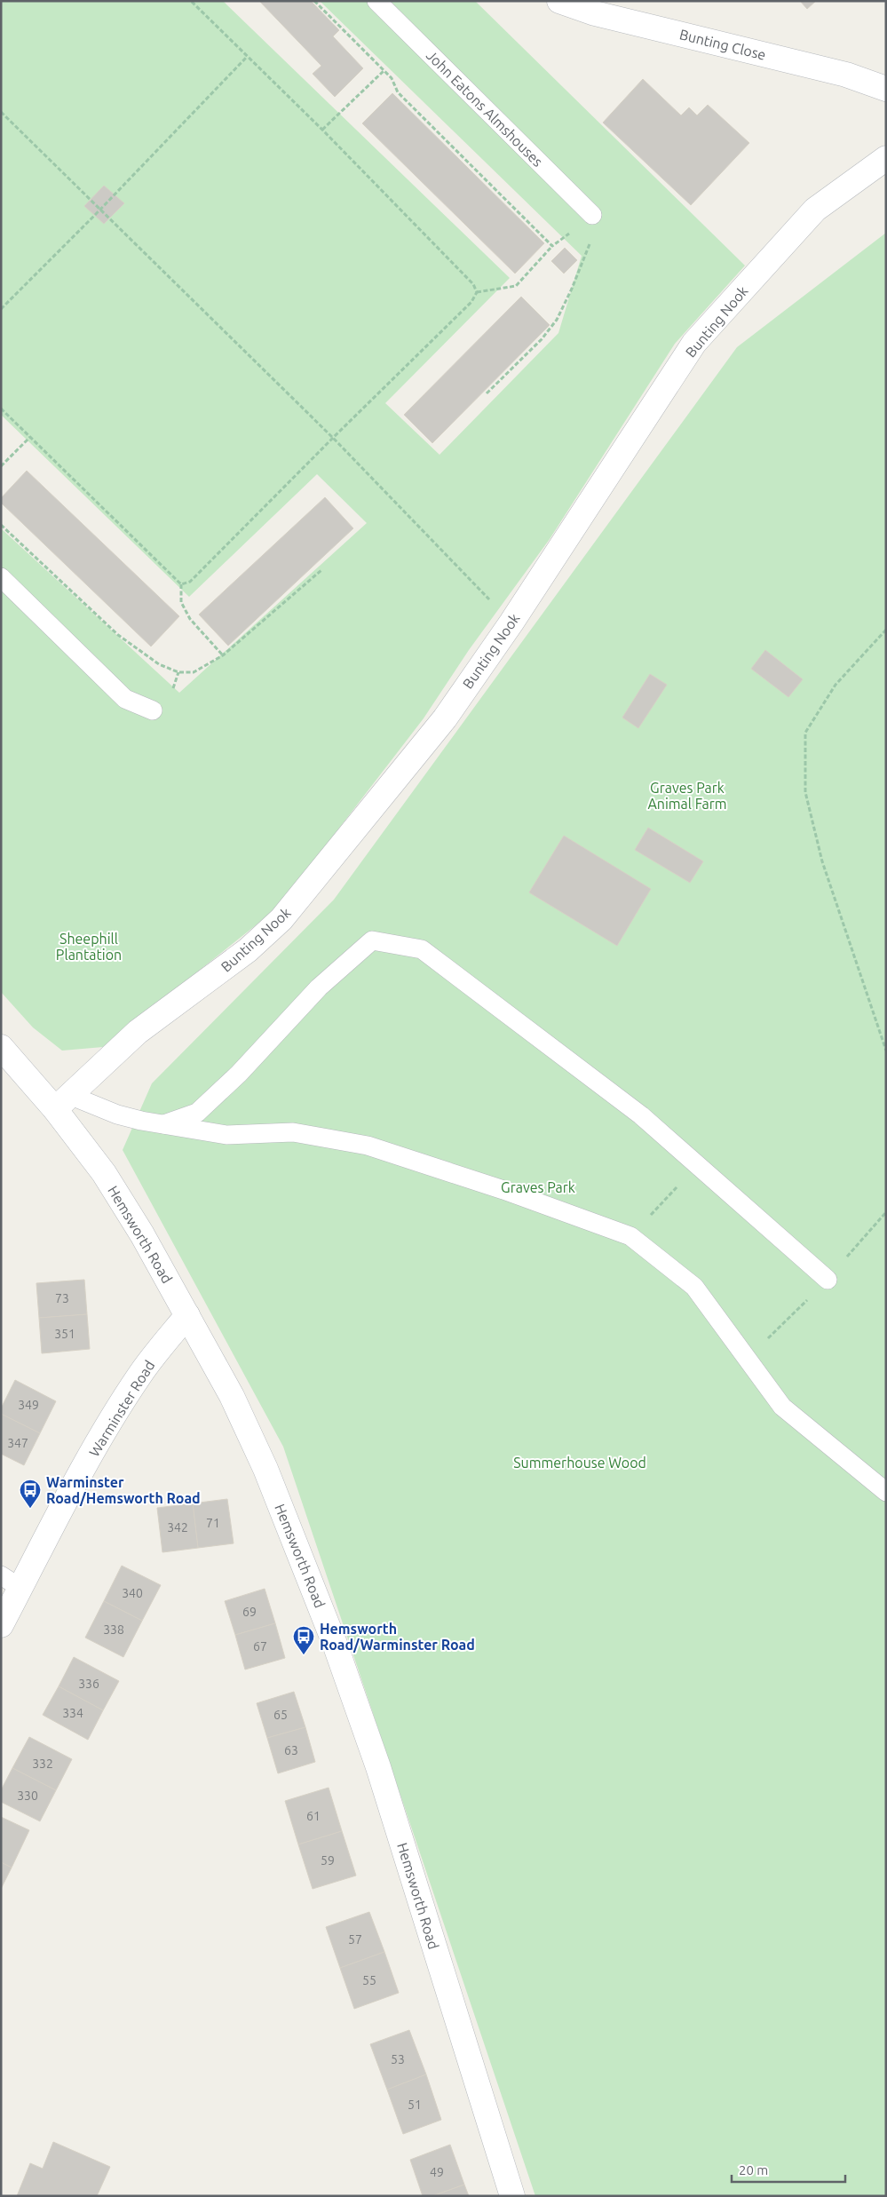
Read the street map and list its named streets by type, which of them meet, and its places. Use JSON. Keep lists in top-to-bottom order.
{
  "streets": {
    "street": [
      "Bunting Close",
      "Bunting Nook",
      "Hemsworth Road",
      "Warminster Road"
    ],
    "lane": ["John Eatons Almshouses"]
  },
  "crossings": [
    ["Bunting Nook", "Hemsworth Road"],
    ["Hemsworth Road", "Warminster Road"]
  ],
  "parks": [
    "Graves Park Animal Farm",
    "Sheephill Plantation",
    "Graves Park",
    "Summerhouse Wood"
  ],
  "places": {
    "bus stop": ["Warminster Road/Hemsworth Road", "Hemsworth Road/Warminster Road"]
  },
  "house_numbers": [
    "73",
    "351",
    "349",
    "347",
    "71",
    "342",
    "340",
    "69",
    "338",
    "67",
    "336",
    "334",
    "65",
    "63",
    "332",
    "330",
    "61",
    "59",
    "57",
    "55",
    "53",
    "51",
    "49"
  ],
  "scale_bar": "20 m"
}
